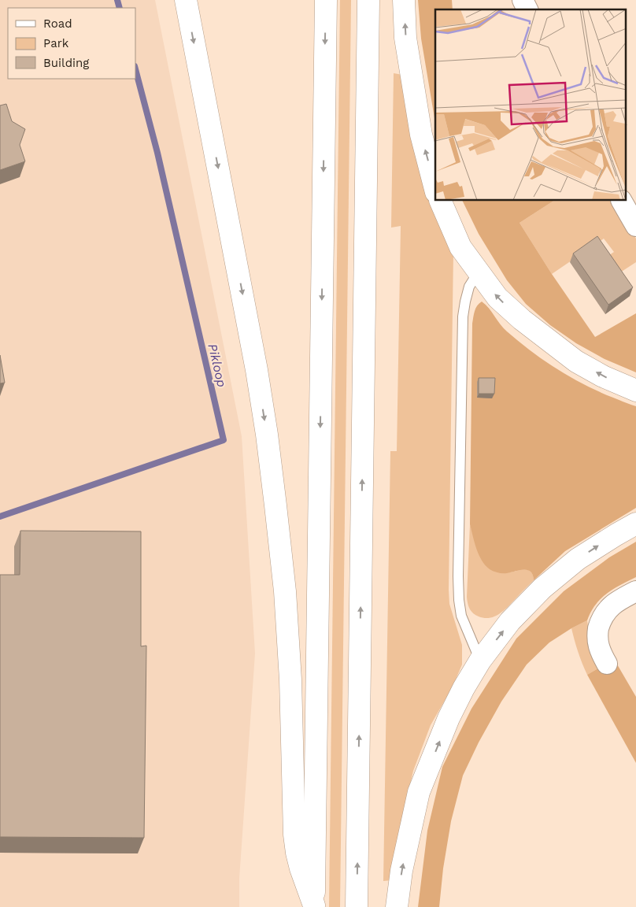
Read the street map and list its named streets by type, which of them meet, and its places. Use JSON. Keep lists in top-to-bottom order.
{
  "water": ["Pikloop"],
  "legend": ["Road", "Park", "Building"]
}
